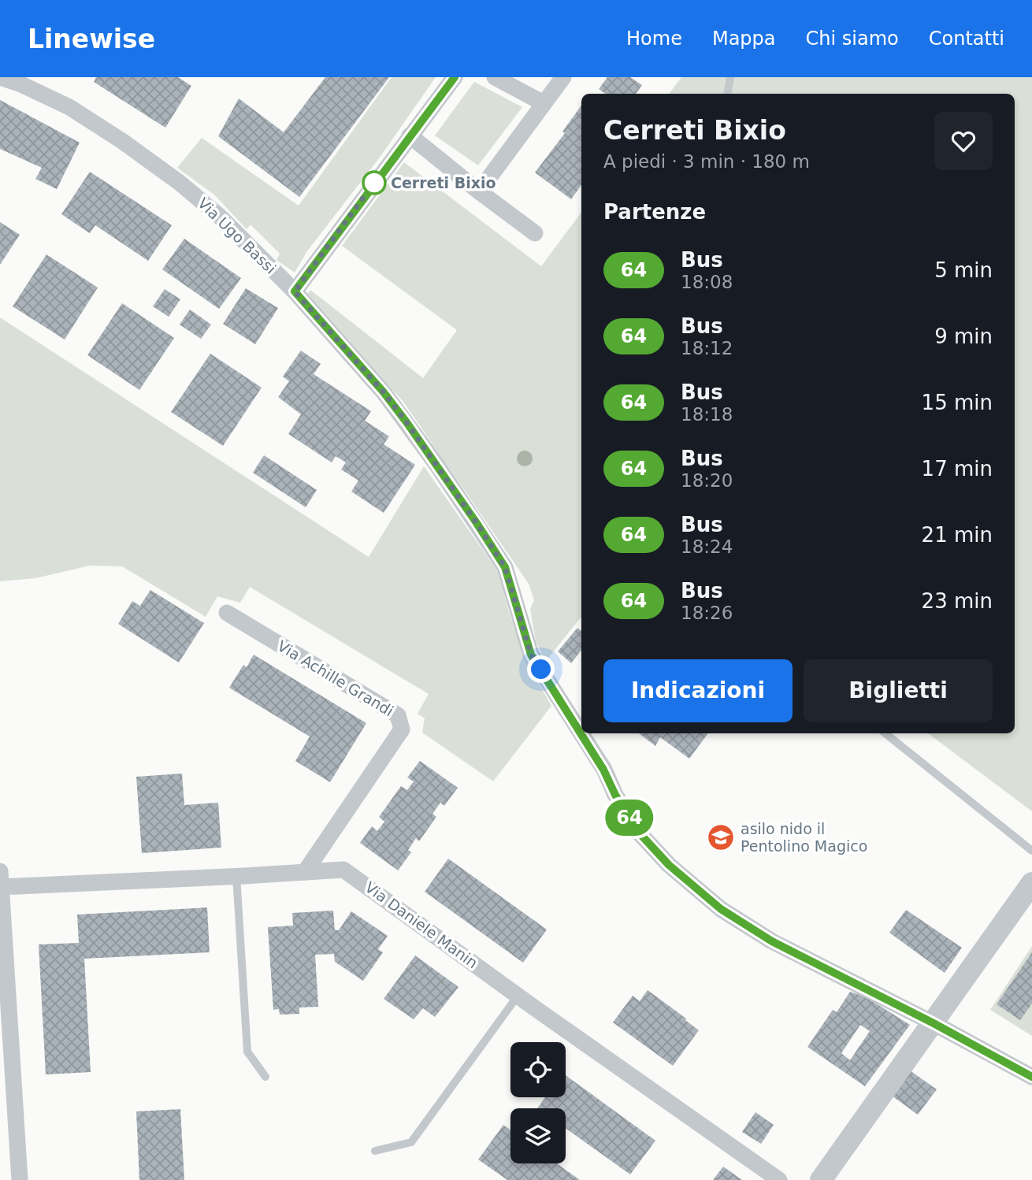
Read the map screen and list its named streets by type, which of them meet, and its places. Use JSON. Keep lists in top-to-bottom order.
{
  "streets": {
    "street": ["Via Ugo Bassi", "Via Achille Grandi", "Via Daniele Manin"]
  },
  "crossings": [
    ["Via Achille Grandi", "Via Daniele Manin"]
  ],
  "places": {
    "other": ["Cerreti Bixio"],
    "school or university": ["asilo nido il Pentolino Magico"]
  },
  "lines": ["bus line 64"],
  "page": {
    "header": "Linewise",
    "nav": [
      "Home",
      "Mappa",
      "Chi siamo",
      "Contatti"
    ],
    "on_map": "64",
    "heading": [
      ["Cerreti Bixio", "A piedi · 3 min · 180 m"],
      "Partenze"
    ],
    "list": [
      {
        "mark": "64",
        "name": "Bus",
        "note": "18:08",
        "value": "5 min"
      },
      {
        "mark": "64",
        "name": "Bus",
        "note": "18:12",
        "value": "9 min"
      },
      {
        "mark": "64",
        "name": "Bus",
        "note": "18:18",
        "value": "15 min"
      },
      {
        "mark": "64",
        "name": "Bus",
        "note": "18:20",
        "value": "17 min"
      },
      {
        "mark": "64",
        "name": "Bus",
        "note": "18:24",
        "value": "21 min"
      },
      {
        "mark": "64",
        "name": "Bus",
        "note": "18:26",
        "value": "23 min"
      }
    ],
    "buttons": ["Indicazioni", "Biglietti"]
  }
}
